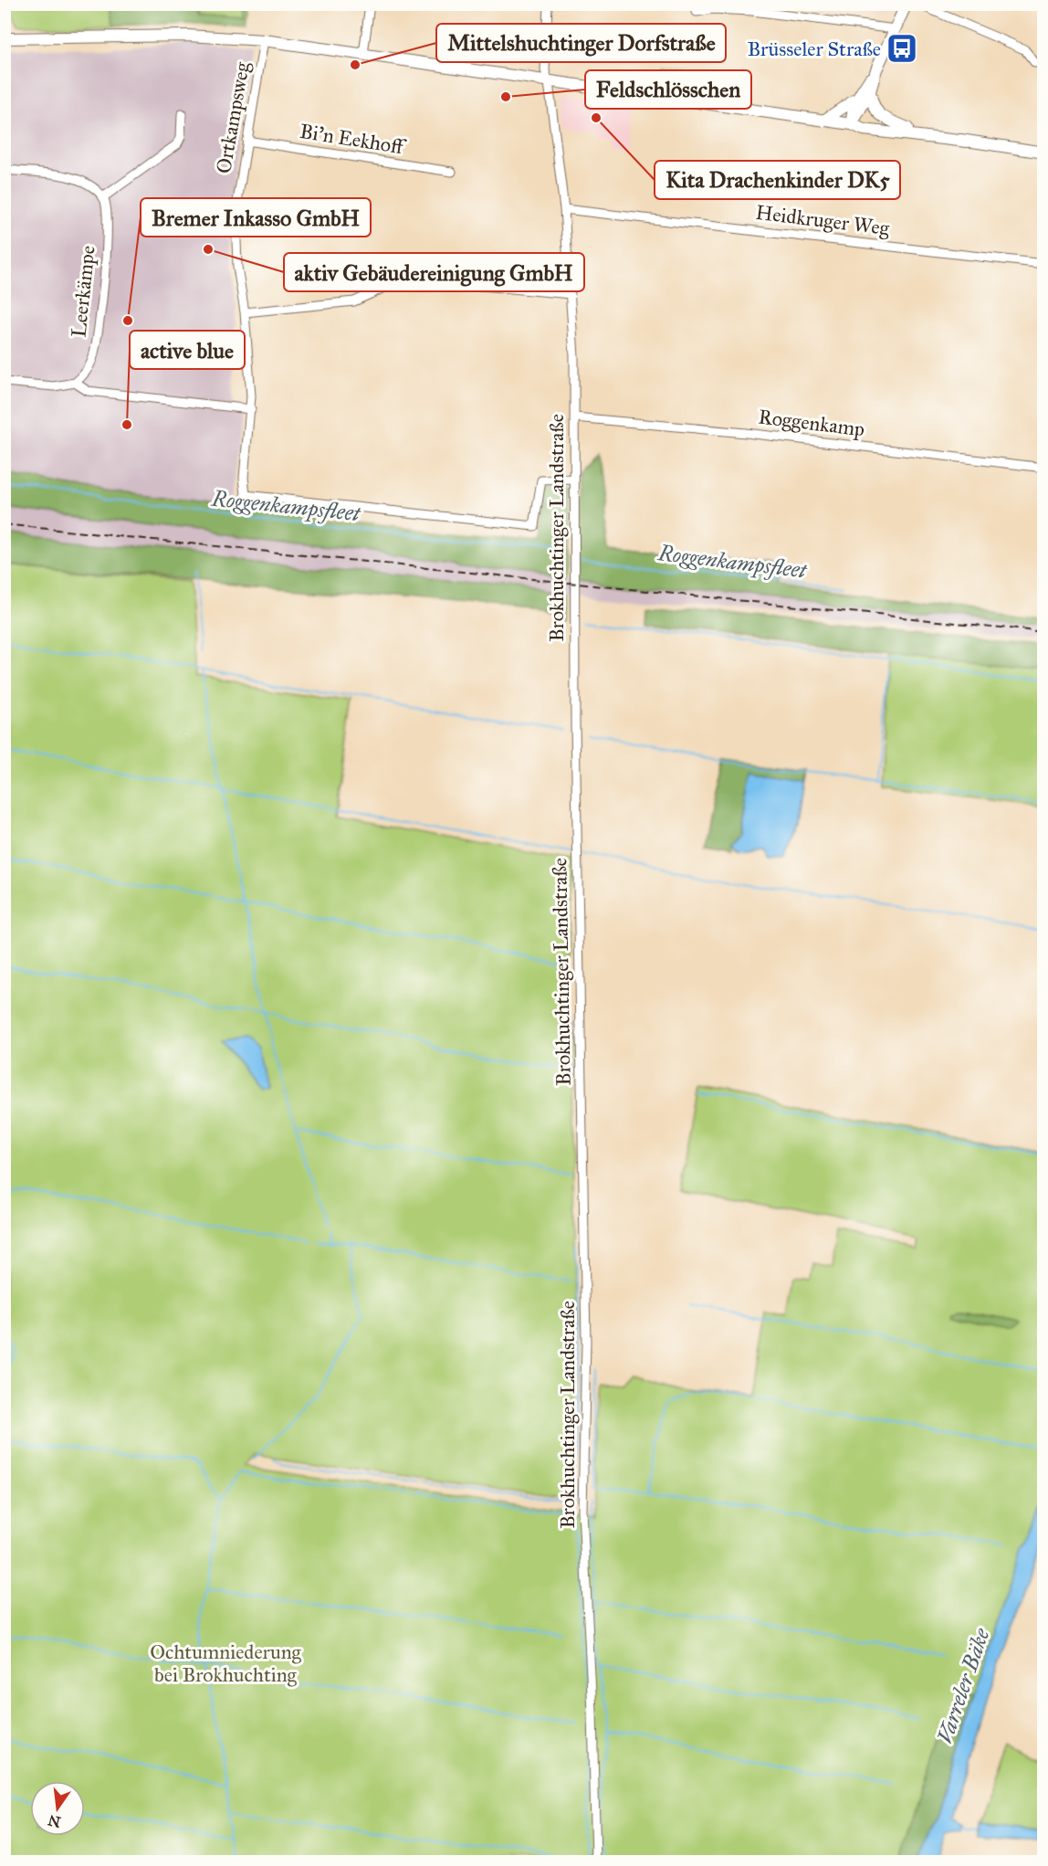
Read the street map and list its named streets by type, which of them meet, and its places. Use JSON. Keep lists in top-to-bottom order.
{
  "streets": {
    "street": [
      "Ortkampsweg",
      "Bi'n Eekhoff",
      "Heidkruger Weg",
      "Leerkämpe",
      "Roggenkamp",
      "Brokhuchtinger Landstraße"
    ]
  },
  "crossings": [
    ["Ortkampsweg", "Bi'n Eekhoff"],
    ["Ortkampsweg", "Brokhuchtinger Landstraße"],
    ["Heidkruger Weg", "Brokhuchtinger Landstraße"],
    ["Roggenkamp", "Brokhuchtinger Landstraße"]
  ],
  "water": ["Roggenkampsfleet", "Varreler Bäke"],
  "parks": ["Ochtumniederung bei Brokhuchting"],
  "places": {
    "bus stop": ["Brüsseler Straße"],
    "other": [
      "Mittelshuchtinger Dorfstraße",
      "Feldschlösschen",
      "Kita Drachenkinder DK5",
      "aktiv Gebäudereinigung GmbH",
      "Bremer Inkasso GmbH",
      "active blue"
    ]
  },
  "north": "bottom"
}
